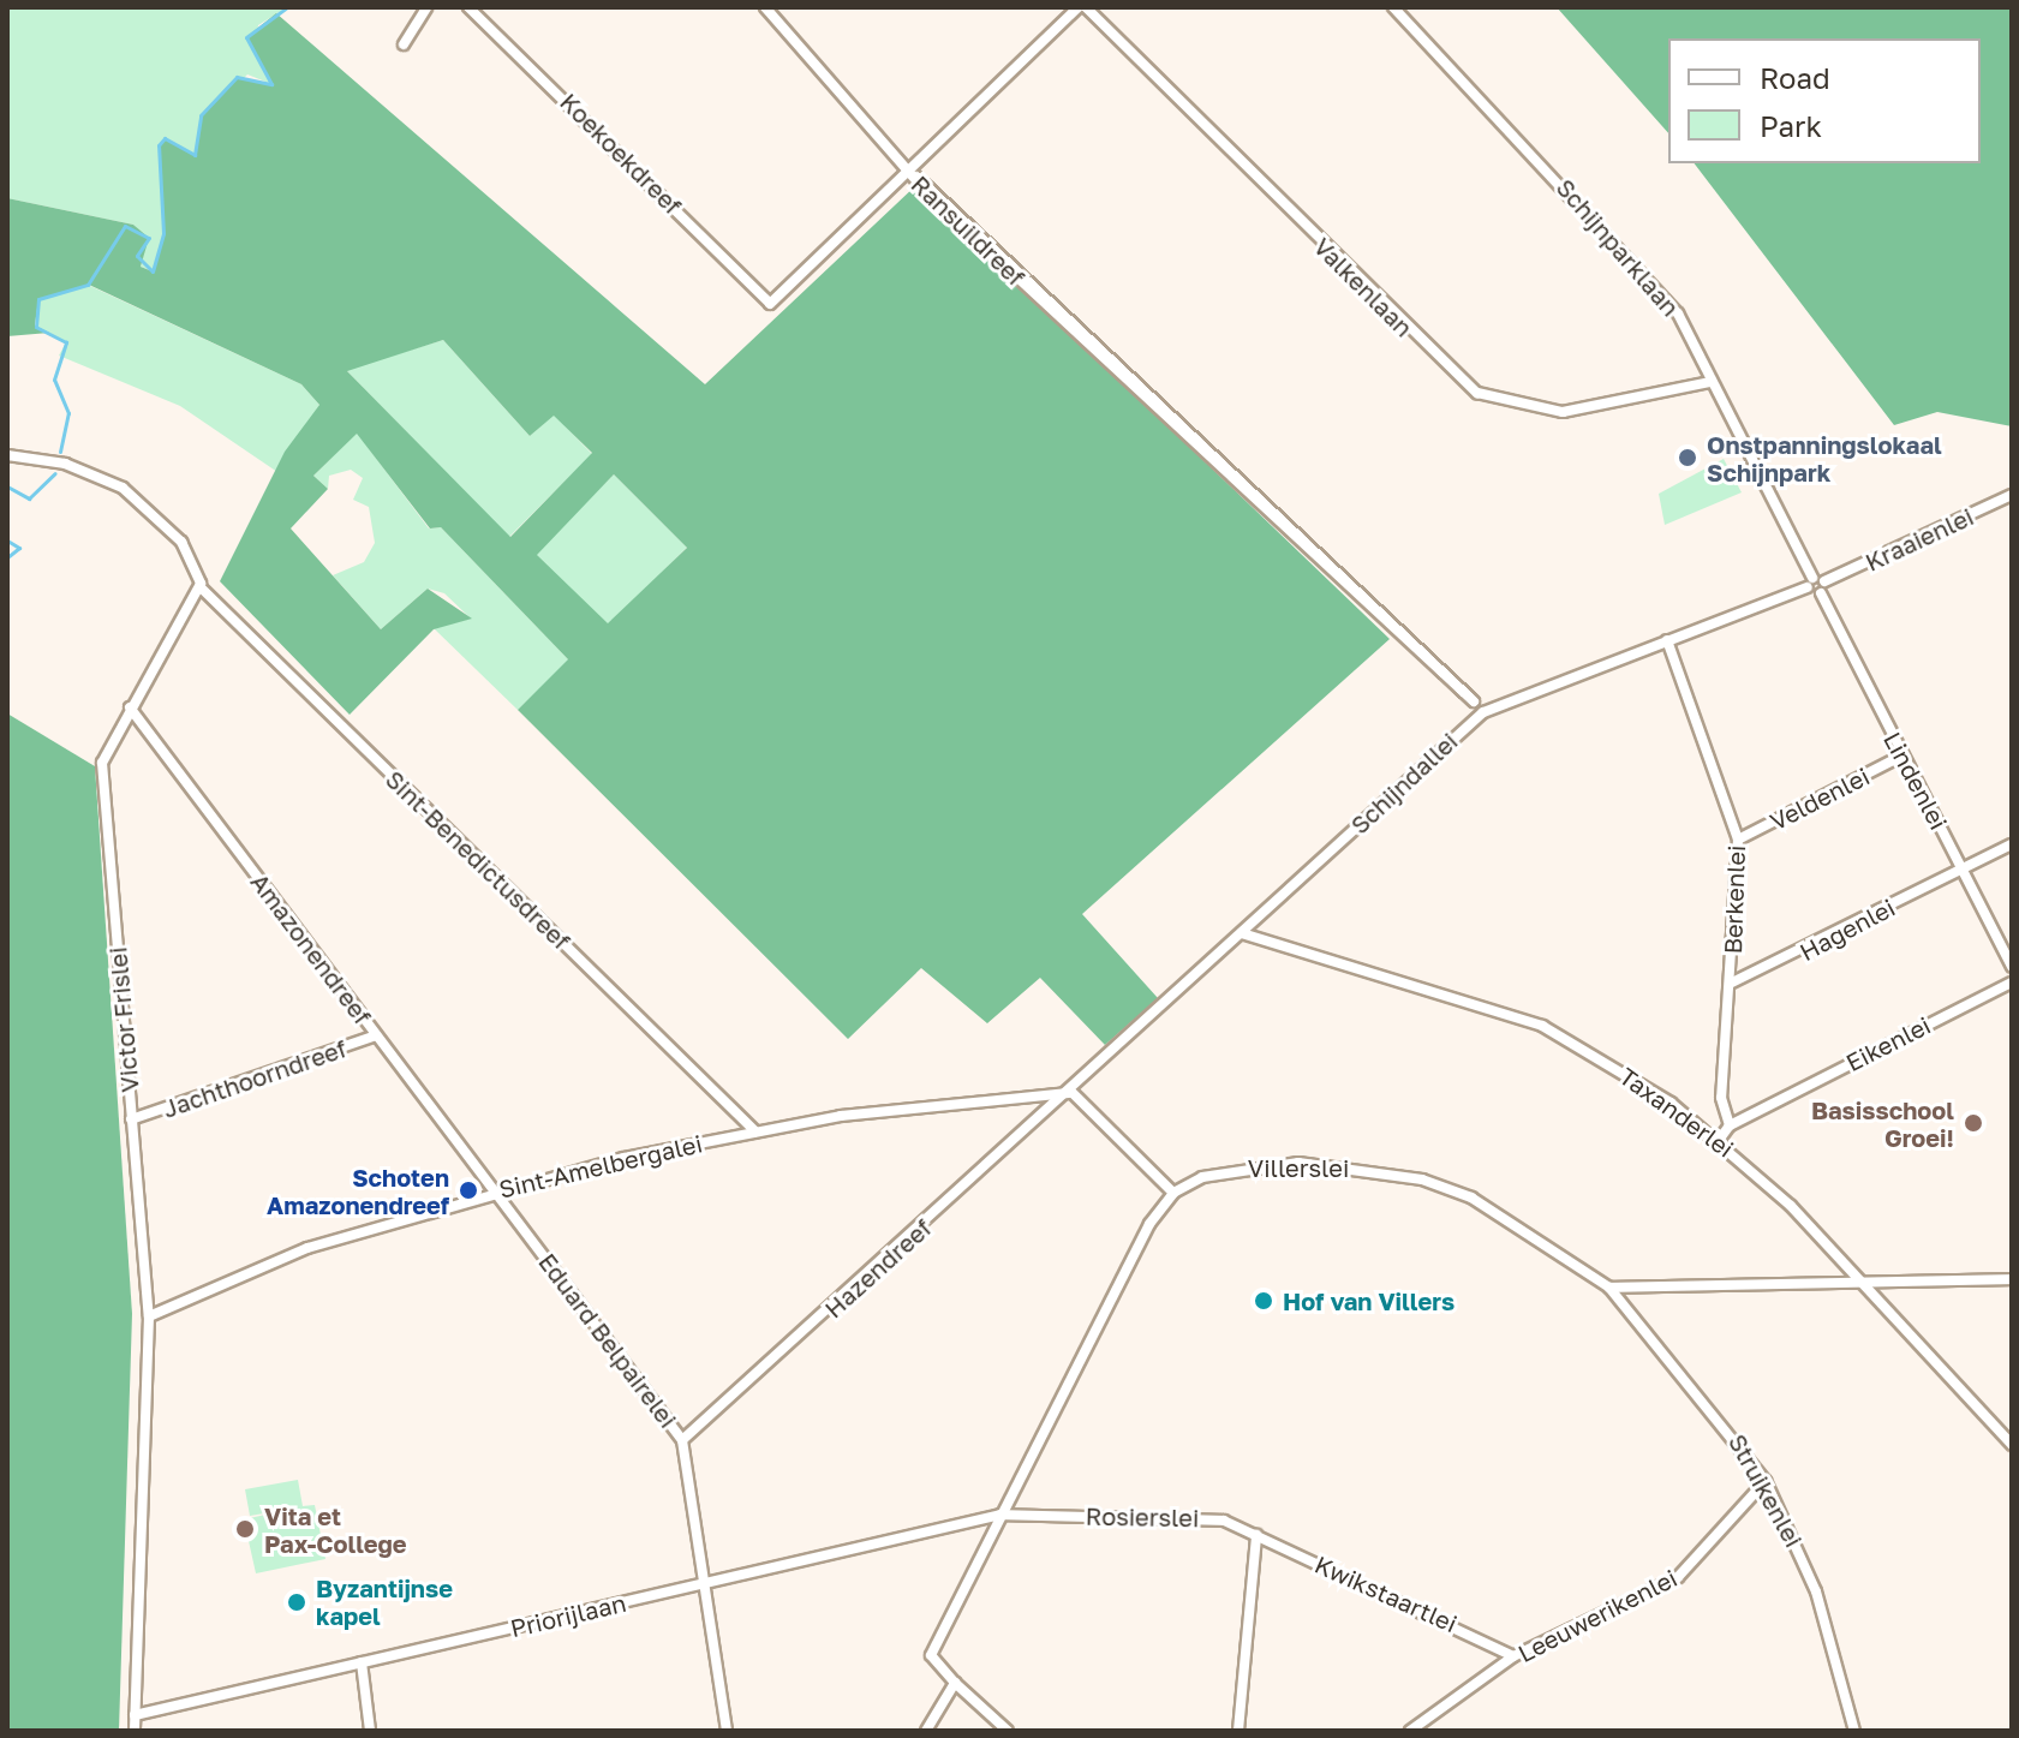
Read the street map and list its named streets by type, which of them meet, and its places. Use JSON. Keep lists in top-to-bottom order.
{
  "streets": {
    "street": [
      "Koekoekdreef",
      "Ransuildreef",
      "Schijnparklaan",
      "Valkenlaan",
      "Kraaienlei",
      "Lindenlei",
      "Schijndallei",
      "Veldenlei",
      "Sint-Benedictusdreef",
      "Berkenlei",
      "Hagenlei",
      "Amazonendreef",
      "Victor Frislei",
      "Eikenlei",
      "Jachthoorndreef",
      "Taxanderlei",
      "Sint-Amelbergalei",
      "Villerslei",
      "Hazendreef",
      "Eduard Belpairelei",
      "Struikenlei",
      "Rosierslei",
      "Kwikstaartlei",
      "Priorijlaan",
      "Leeuwerikenlei"
    ]
  },
  "crossings": [
    ["Koekoekdreef", "Ransuildreef"],
    ["Ransuildreef", "Schijndallei"],
    ["Schijnparklaan", "Valkenlaan"],
    ["Schijnparklaan", "Schijndallei"],
    ["Lindenlei", "Veldenlei"],
    ["Lindenlei", "Hagenlei"],
    ["Schijndallei", "Berkenlei"],
    ["Schijndallei", "Taxanderlei"],
    ["Schijndallei", "Sint-Amelbergalei"],
    ["Schijndallei", "Hazendreef"],
    ["Veldenlei", "Berkenlei"],
    ["Sint-Benedictusdreef", "Victor Frislei"],
    ["Sint-Benedictusdreef", "Sint-Amelbergalei"],
    ["Berkenlei", "Hagenlei"],
    ["Amazonendreef", "Victor Frislei"],
    ["Amazonendreef", "Jachthoorndreef"],
    ["Amazonendreef", "Sint-Amelbergalei"],
    ["Amazonendreef", "Eduard Belpairelei"],
    ["Victor Frislei", "Jachthoorndreef"],
    ["Victor Frislei", "Sint-Amelbergalei"],
    ["Victor Frislei", "Priorijlaan"],
    ["Eikenlei", "Taxanderlei"],
    ["Sint-Amelbergalei", "Hazendreef"],
    ["Sint-Amelbergalei", "Eduard Belpairelei"],
    ["Villerslei", "Struikenlei"],
    ["Hazendreef", "Eduard Belpairelei"],
    ["Eduard Belpairelei", "Priorijlaan"],
    ["Struikenlei", "Leeuwerikenlei"],
    ["Rosierslei", "Kwikstaartlei"],
    ["Rosierslei", "Priorijlaan"],
    ["Kwikstaartlei", "Leeuwerikenlei"]
  ],
  "places": [
    "Onstpanningslokaal Schijnpark",
    "Basisschool Groei!",
    "Schoten Amazonendreef",
    "Hof van Villers",
    "Vita et Pax-College",
    "Byzantijnse kapel"
  ],
  "legend": ["Road", "Park"]
}
